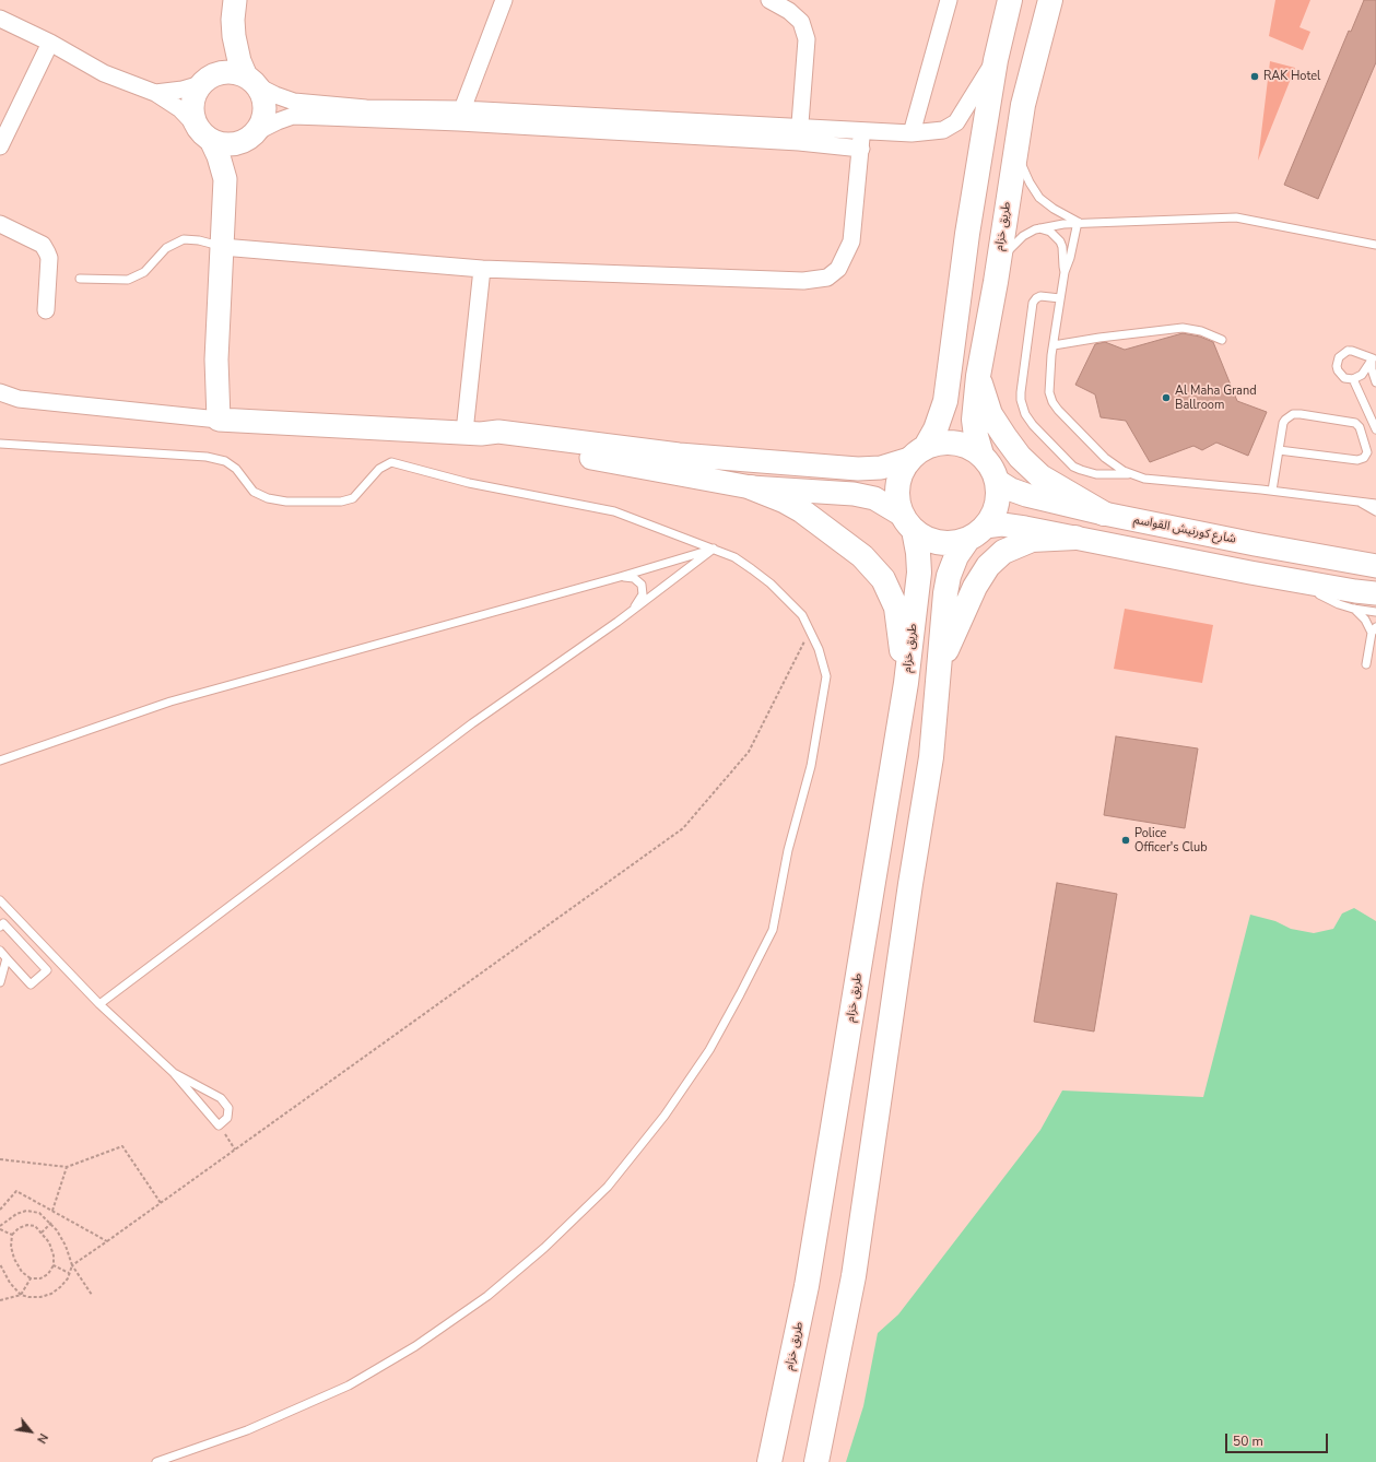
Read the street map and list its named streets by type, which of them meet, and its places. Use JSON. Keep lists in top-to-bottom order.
{
  "streets": {
    "main road": ["طريق خزام"],
    "street": ["شارع كورنيش القواسم"]
  },
  "crossings": [
    ["طريق خزام", "شارع كورنيش القواسم"]
  ],
  "places": ["RAK Hotel", "Al Maha Grand Ballroom", "Police Officer's Club"],
  "scale_bar": "50 m",
  "north": "bottom right"
}
